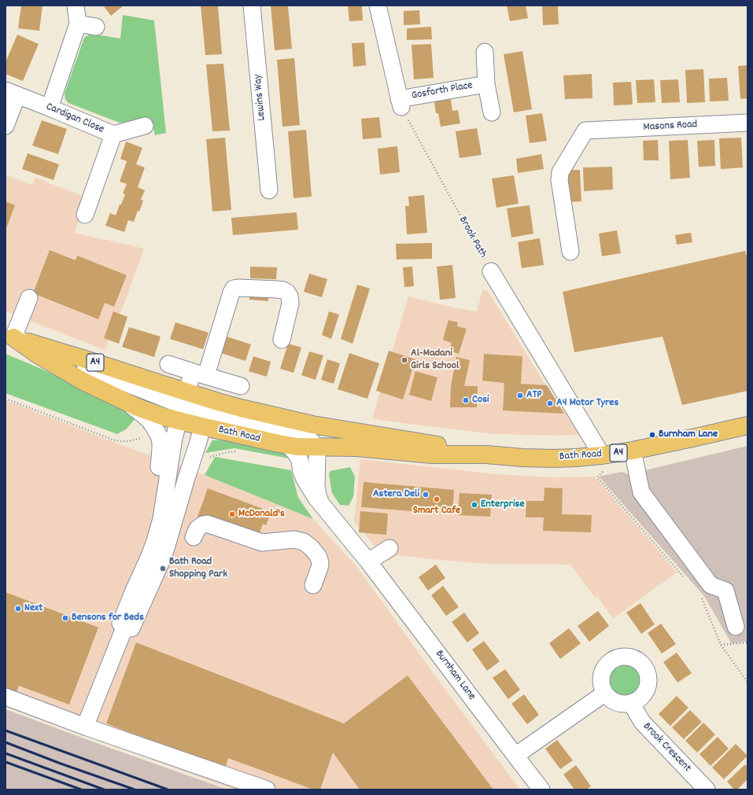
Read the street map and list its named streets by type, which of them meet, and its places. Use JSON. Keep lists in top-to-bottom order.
{
  "streets": {
    "main road": ["A4", "Bath Road"],
    "street": [
      "Gosforth Place",
      "Lewins Way",
      "Cardigan Close",
      "Masons Road",
      "Brook Path",
      "Burnham Lane",
      "Brook Crescent"
    ]
  },
  "crossings": [
    ["Gosforth Place", "Brook Path"],
    ["Brook Path", "Bath Road"],
    ["Bath Road", "Burnham Lane"]
  ],
  "places": [
    "Al-Madani Girls School",
    "ATP",
    "Cosi",
    "A4 Motor Tyres",
    "Burnham Lane",
    "Astera Deli",
    "Smart Cafe",
    "Enterprise",
    "McDonald's",
    "Bath Road Shopping Park",
    "Next",
    "Bensons for Beds"
  ]
}
